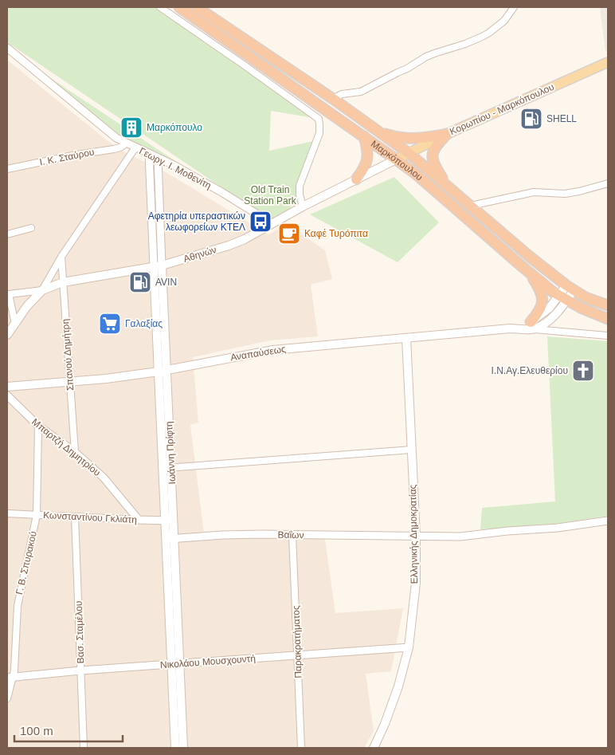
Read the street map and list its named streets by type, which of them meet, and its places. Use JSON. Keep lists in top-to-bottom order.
{
  "streets": {
    "highway": ["Μαρκόπουλου"],
    "main road": [
      "Κορωπίου - Μαρκόπουλου",
      "Αθηνών",
      "Αναπαύσεως",
      "Ιωάννη Πρίφτη",
      "Ελληνικής Δημοκρατίας"
    ],
    "street": [
      "Ι. Κ. Σταύρου",
      "Γεωργ. Ι. Μοθενίτη",
      "Σπανού Δημήτρη",
      "Μπαρτζή Δημητρίου",
      "Κωνσταντίνου Γκλιάτη",
      "Βαΐων",
      "Γ. Β. Σπυρακού",
      "Βασ. Σταμέλου",
      "Παρακρατήματος",
      "Νικολάου Μουσχουντή"
    ]
  },
  "crossings": [
    ["Κορωπίου - Μαρκόπουλου", "Μαρκόπουλου"],
    ["Κορωπίου - Μαρκόπουλου", "Αθηνών"],
    ["Ι. Κ. Σταύρου", "Γεωργ. Ι. Μοθενίτη"],
    ["Μαρκόπουλου", "Αθηνών"],
    ["Μαρκόπουλου", "Αναπαύσεως"],
    ["Γεωργ. Ι. Μοθενίτη", "Αθηνών"],
    ["Γεωργ. Ι. Μοθενίτη", "Ιωάννη Πρίφτη"],
    ["Αθηνών", "Σπανού Δημήτρη"],
    ["Αθηνών", "Ιωάννη Πρίφτη"],
    ["Αναπαύσεως", "Σπανού Δημήτρη"],
    ["Αναπαύσεως", "Ιωάννη Πρίφτη"],
    ["Αναπαύσεως", "Ελληνικής Δημοκρατίας"],
    ["Σπανού Δημήτρη", "Μπαρτζή Δημητρίου"],
    ["Μπαρτζή Δημητρίου", "Κωνσταντίνου Γκλιάτη"],
    ["Μπαρτζή Δημητρίου", "Γ. Β. Σπυρακού"],
    ["Ιωάννη Πρίφτη", "Κωνσταντίνου Γκλιάτη"],
    ["Ιωάννη Πρίφτη", "Βαΐων"],
    ["Ιωάννη Πρίφτη", "Νικολάου Μουσχουντή"],
    ["Κωνσταντίνου Γκλιάτη", "Γ. Β. Σπυρακού"],
    ["Κωνσταντίνου Γκλιάτη", "Βασ. Σταμέλου"],
    ["Ελληνικής Δημοκρατίας", "Βαΐων"],
    ["Ελληνικής Δημοκρατίας", "Νικολάου Μουσχουντή"],
    ["Βαΐων", "Παρακρατήματος"],
    ["Γ. Β. Σπυρακού", "Νικολάου Μουσχουντή"],
    ["Βασ. Σταμέλου", "Νικολάου Μουσχουντή"],
    ["Παρακρατήματος", "Νικολάου Μουσχουντή"]
  ],
  "parks": ["Old Train Station Park"],
  "places": {
    "fuel station": ["SHELL", "AVIN"],
    "building": ["Μαρκόπουλο"],
    "bus stop": ["Αφετηρία υπεραστικών λεωφορείων ΚΤΕΛ"],
    "cafe": ["Καφέ Τυρóπιτα"],
    "supermarket": ["Γαλαξίας"],
    "church": ["Ι.Ν.Αγ.Ελευθερίου"]
  },
  "scale_bar": "100 m"
}
